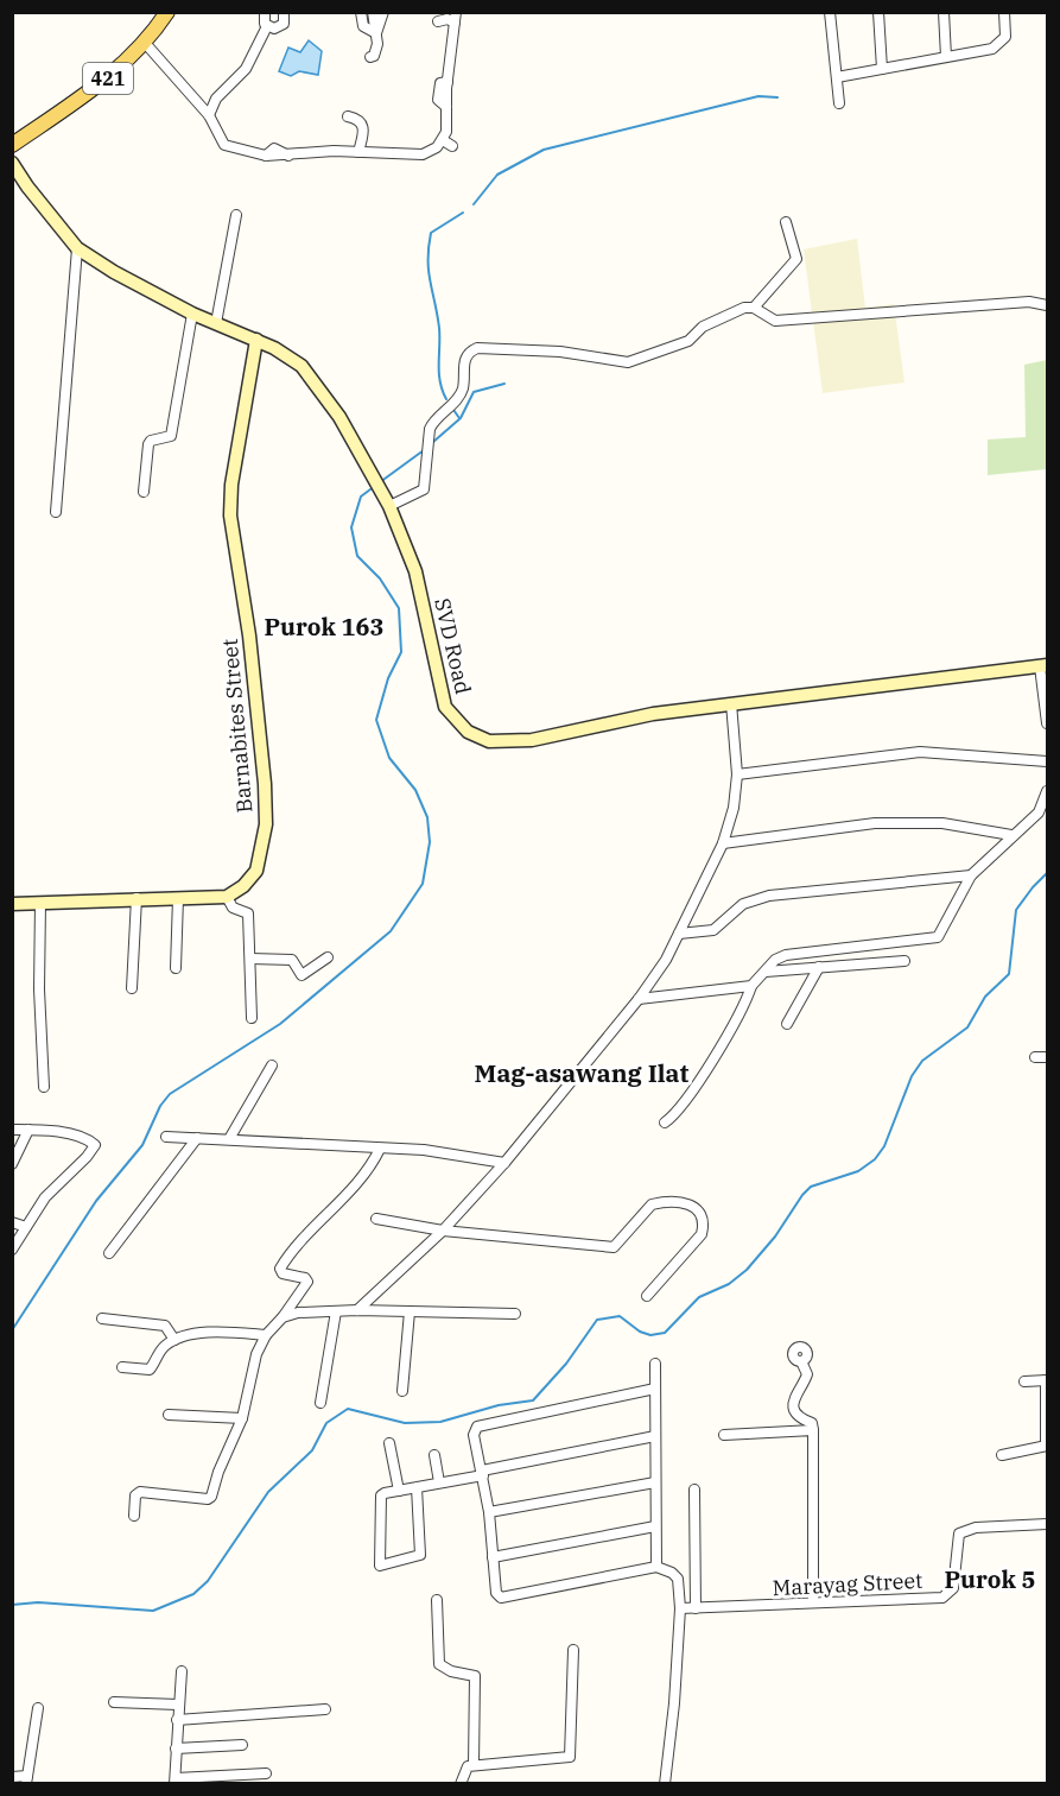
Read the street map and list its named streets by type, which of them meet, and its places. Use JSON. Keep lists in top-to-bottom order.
{
  "streets": {
    "main road": ["421", "SVD Road", "Barnabites Street"],
    "street": ["Marayag Street"]
  },
  "crossings": [
    ["SVD Road", "Barnabites Street"]
  ],
  "districts": ["Purok 163", "Mag-asawang Ilat", "Purok 5"]
}
